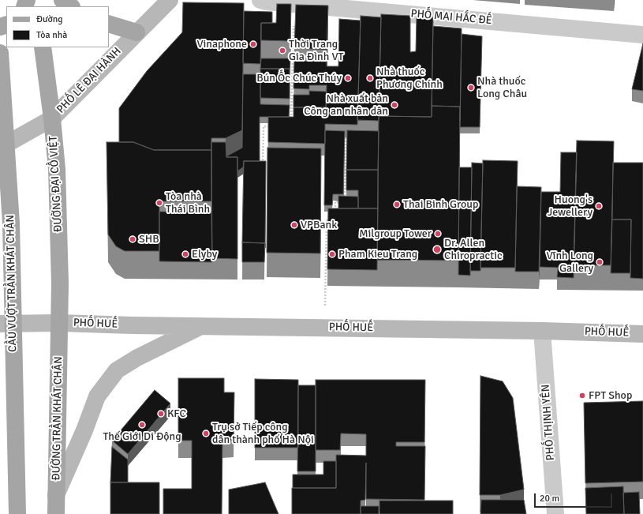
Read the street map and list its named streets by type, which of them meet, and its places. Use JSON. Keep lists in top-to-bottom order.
{
  "streets": {
    "main road": [
      "PHỐ LÊ ĐẠI HÀNH",
      "ĐƯỜNG ĐẠI CỒ VIỆT",
      "CẦU VƯỢT TRẦN KHÁT CHÂN",
      "PHỐ HUẾ",
      "ĐƯỜNG TRẦN KHÁT CHÂN"
    ],
    "street": ["PHỐ MAI HẮC ĐẾ", "PHỐ THỊNH YÊN"]
  },
  "crossings": [
    ["PHỐ LÊ ĐẠI HÀNH", "ĐƯỜNG ĐẠI CỒ VIỆT"],
    ["ĐƯỜNG ĐẠI CỒ VIỆT", "PHỐ HUẾ"],
    ["ĐƯỜNG ĐẠI CỒ VIỆT", "ĐƯỜNG TRẦN KHÁT CHÂN"],
    ["PHỐ HUẾ", "ĐƯỜNG TRẦN KHÁT CHÂN"],
    ["PHỐ HUẾ", "PHỐ THỊNH YÊN"]
  ],
  "places": [
    "Vinaphone",
    "Thời Trang Gia Đình VT",
    "Bún Ốc Chúc Thúy",
    "Nhà thuốc Phương Chính",
    "Nhà thuốc Long Châu",
    "Nhà xuất bản Công an nhân dân",
    "Tòa nhà Thái Bình",
    "Thai Binh Group",
    "Huong's Jewellery",
    "VPBank",
    "Milgroup Tower",
    "SHB",
    "Dr. Allen Chiropractic",
    "Elyby",
    "Pham Kieu Trang",
    "Vĩnh Long Gallery",
    "FPT Shop",
    "KFC",
    "Thế Giới Di Động",
    "Trụ sở Tiếp công dân thành phố Hà Nội"
  ],
  "legend": ["Đường", "Tòa nhà"],
  "scale_bar": "20 m"
}
